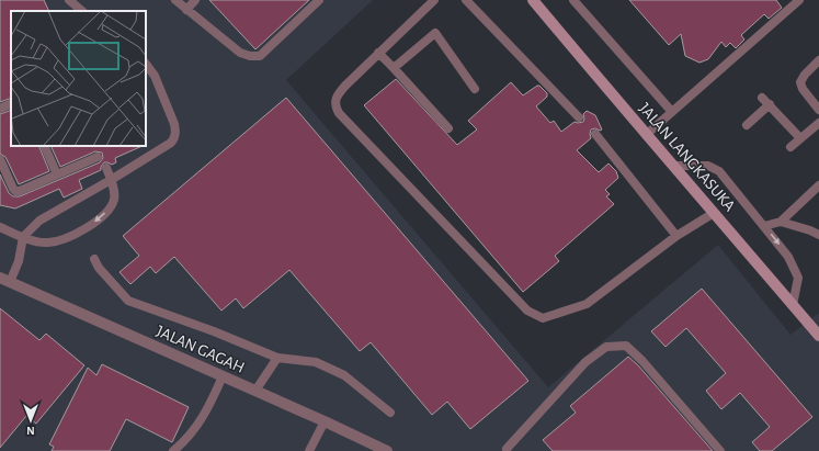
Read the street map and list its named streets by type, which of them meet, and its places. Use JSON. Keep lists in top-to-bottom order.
{
  "streets": {
    "main road": ["JALAN LANGKASUKA"],
    "street": ["JALAN GAGAH"]
  },
  "north": "bottom"
}
